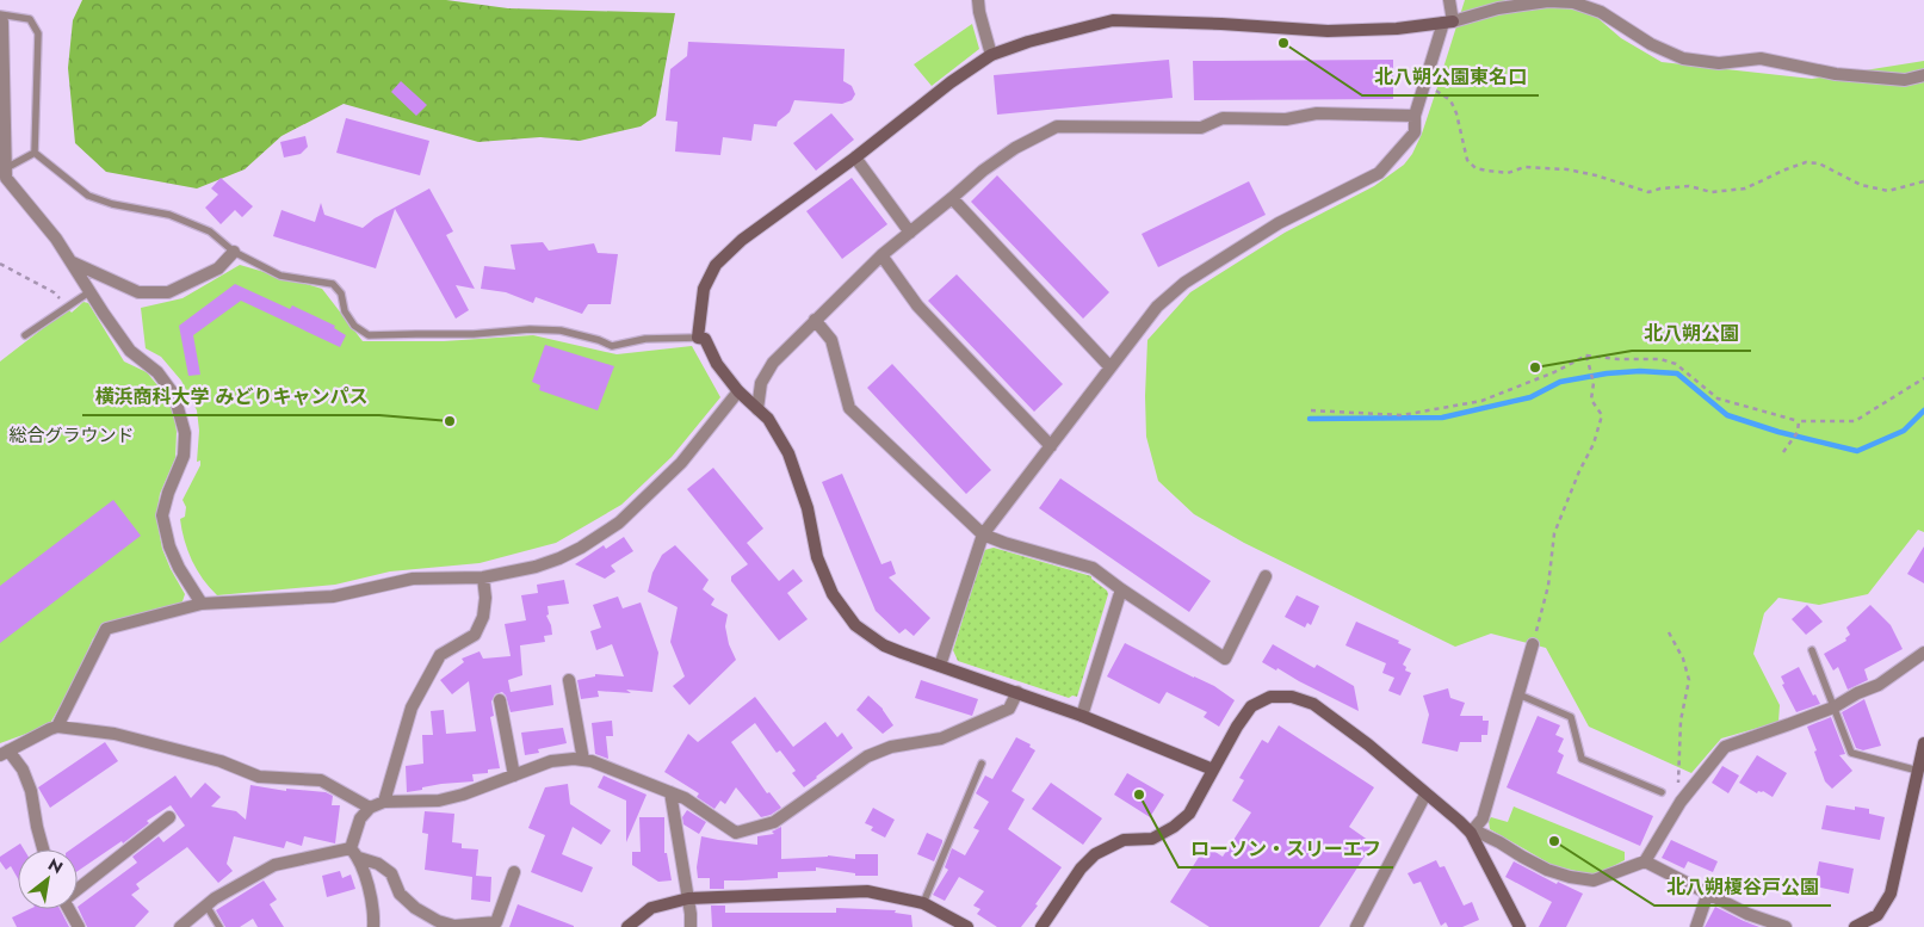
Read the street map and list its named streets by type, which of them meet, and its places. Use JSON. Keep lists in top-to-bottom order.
{
  "parks": ["総合グラウンド"],
  "places": [
    "北八朔公園東名口",
    "北八朔公園",
    "横浜商科大学 みどりキャンパス",
    "ローソン・スリーエフ",
    "北八朔榎谷戸公園"
  ],
  "north": "top right"
}
